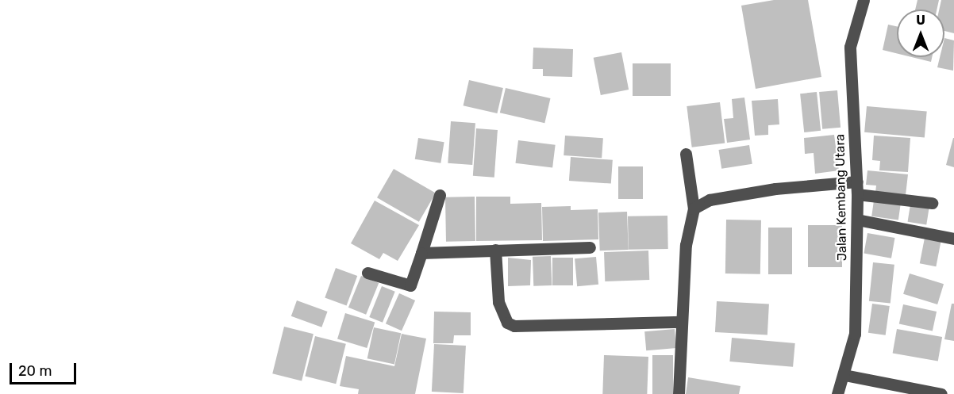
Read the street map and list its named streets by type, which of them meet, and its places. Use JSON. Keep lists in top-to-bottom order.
{
  "streets": {
    "street": ["Jalan Kembang Utara"]
  },
  "scale_bar": "20 m",
  "north": "top"
}
